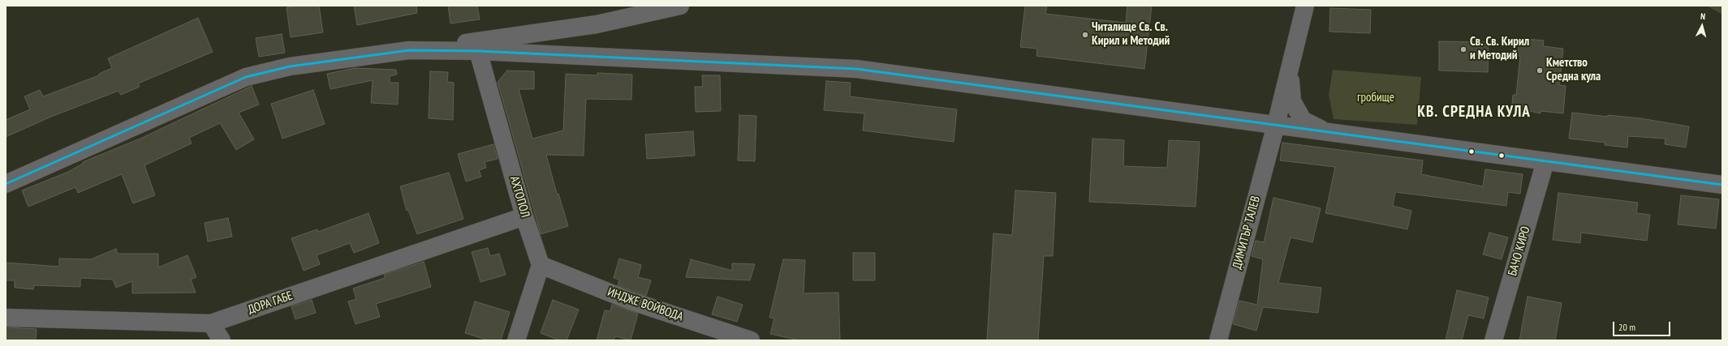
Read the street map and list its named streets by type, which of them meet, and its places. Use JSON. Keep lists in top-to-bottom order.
{
  "streets": {
    "street": [
      "АХТОПОЛ",
      "ДИМИТЪР ТАЛЕВ",
      "БАЧО КИРО",
      "ДОРА ГАБЕ",
      "ИНДЖЕ ВОЙВОДА"
    ]
  },
  "crossings": [
    ["АХТОПОЛ", "ДОРА ГАБЕ"],
    ["АХТОПОЛ", "ИНДЖЕ ВОЙВОДА"]
  ],
  "districts": ["КВ. СРЕДНА КУЛА"],
  "parks": ["гробище"],
  "places": ["Читалище Св. Св. Кирил и Методий", "Св. Св. Кирил и Методий", "Кметство Средна кула"],
  "scale_bar": "20 m",
  "north": "top"
}
